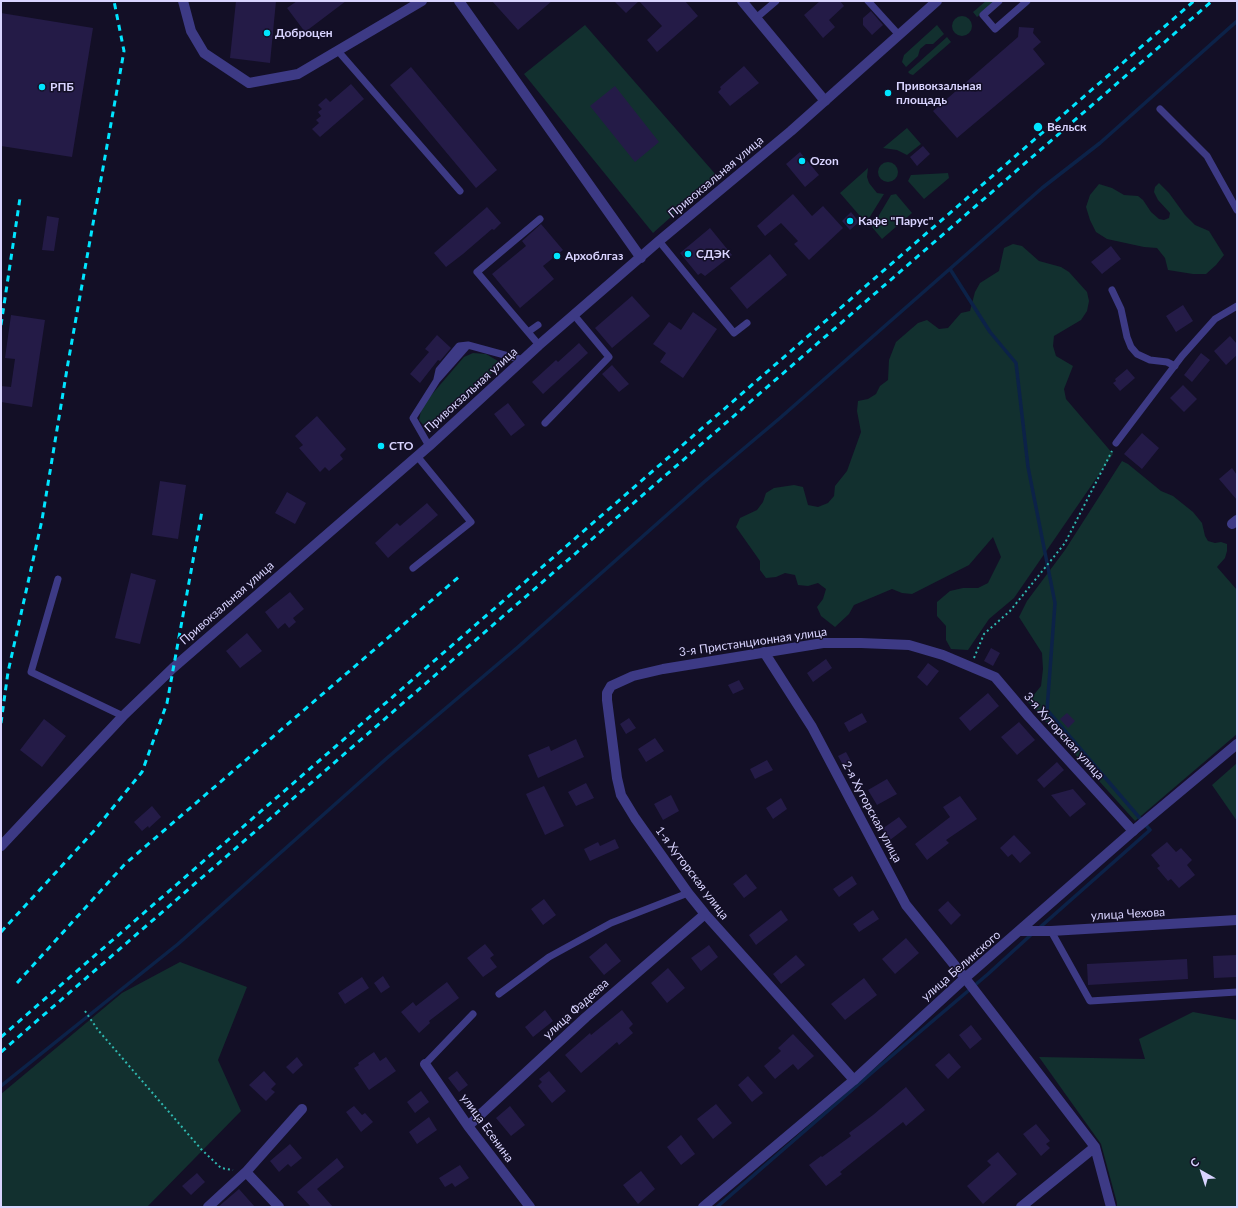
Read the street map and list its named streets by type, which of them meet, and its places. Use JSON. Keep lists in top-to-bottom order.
{
  "streets": {
    "street": [
      "Привокзальная улица",
      "3-я Пристанционная улица",
      "3-я Хуторская улица",
      "2-я Хуторская улица",
      "1-я Хуторская улица",
      "улица Чехова",
      "улица Белинского",
      "улица Фадеева",
      "улица Есенина"
    ]
  },
  "crossings": [
    ["3-я Пристанционная улица", "3-я Хуторская улица"],
    ["3-я Пристанционная улица", "2-я Хуторская улица"],
    ["3-я Пристанционная улица", "1-я Хуторская улица"],
    ["3-я Хуторская улица", "улица Белинского"],
    ["2-я Хуторская улица", "улица Белинского"],
    ["1-я Хуторская улица", "улица Белинского"],
    ["1-я Хуторская улица", "улица Фадеева"],
    ["улица Чехова", "улица Белинского"],
    ["улица Фадеева", "улица Есенина"]
  ],
  "places": [
    "Доброцен",
    "РПБ",
    "Привокзальная площадь",
    "Вельск",
    "Ozon",
    "Кафе \"Парус\"",
    "СДЭК",
    "Архоблгаз",
    "СТО"
  ],
  "north": "top left"
}
